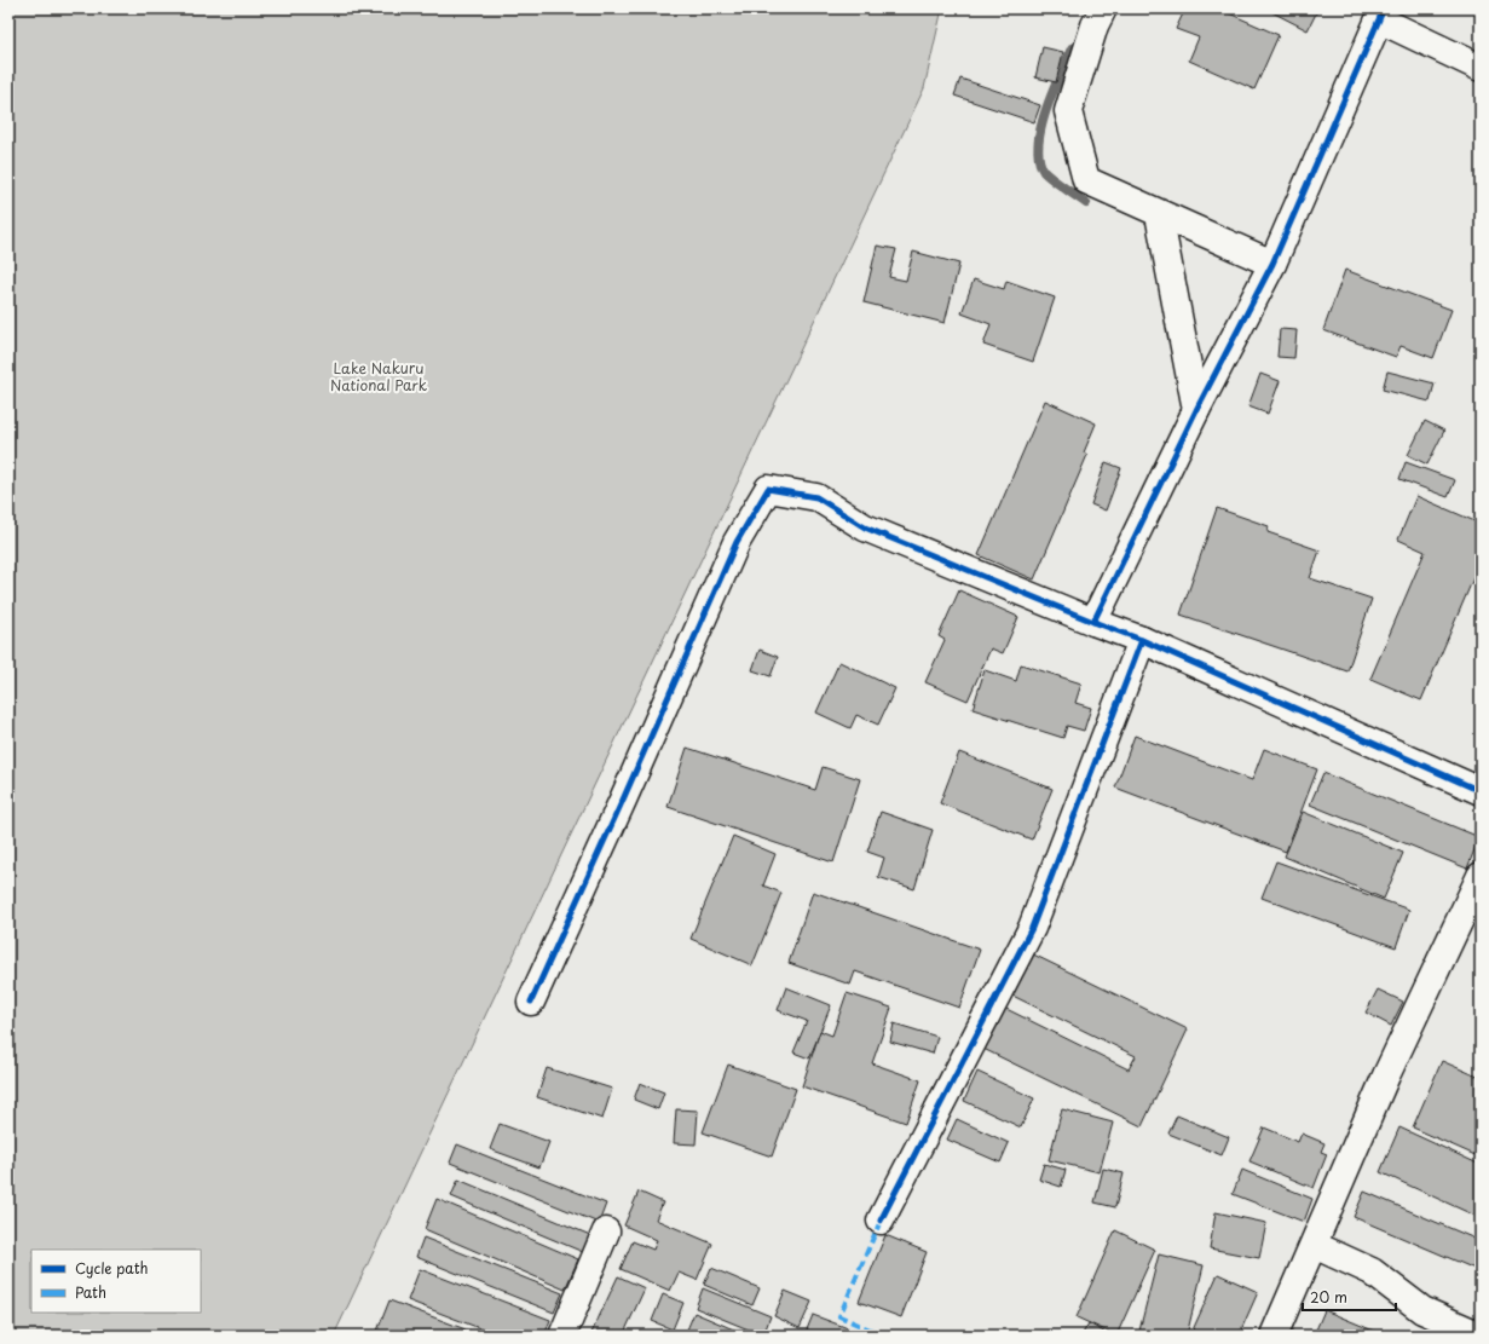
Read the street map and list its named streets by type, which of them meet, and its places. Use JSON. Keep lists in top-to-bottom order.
{
  "parks": ["Lake Nakuru National Park"],
  "legend": ["Cycle path", "Path"],
  "scale_bar": "20 m"
}
